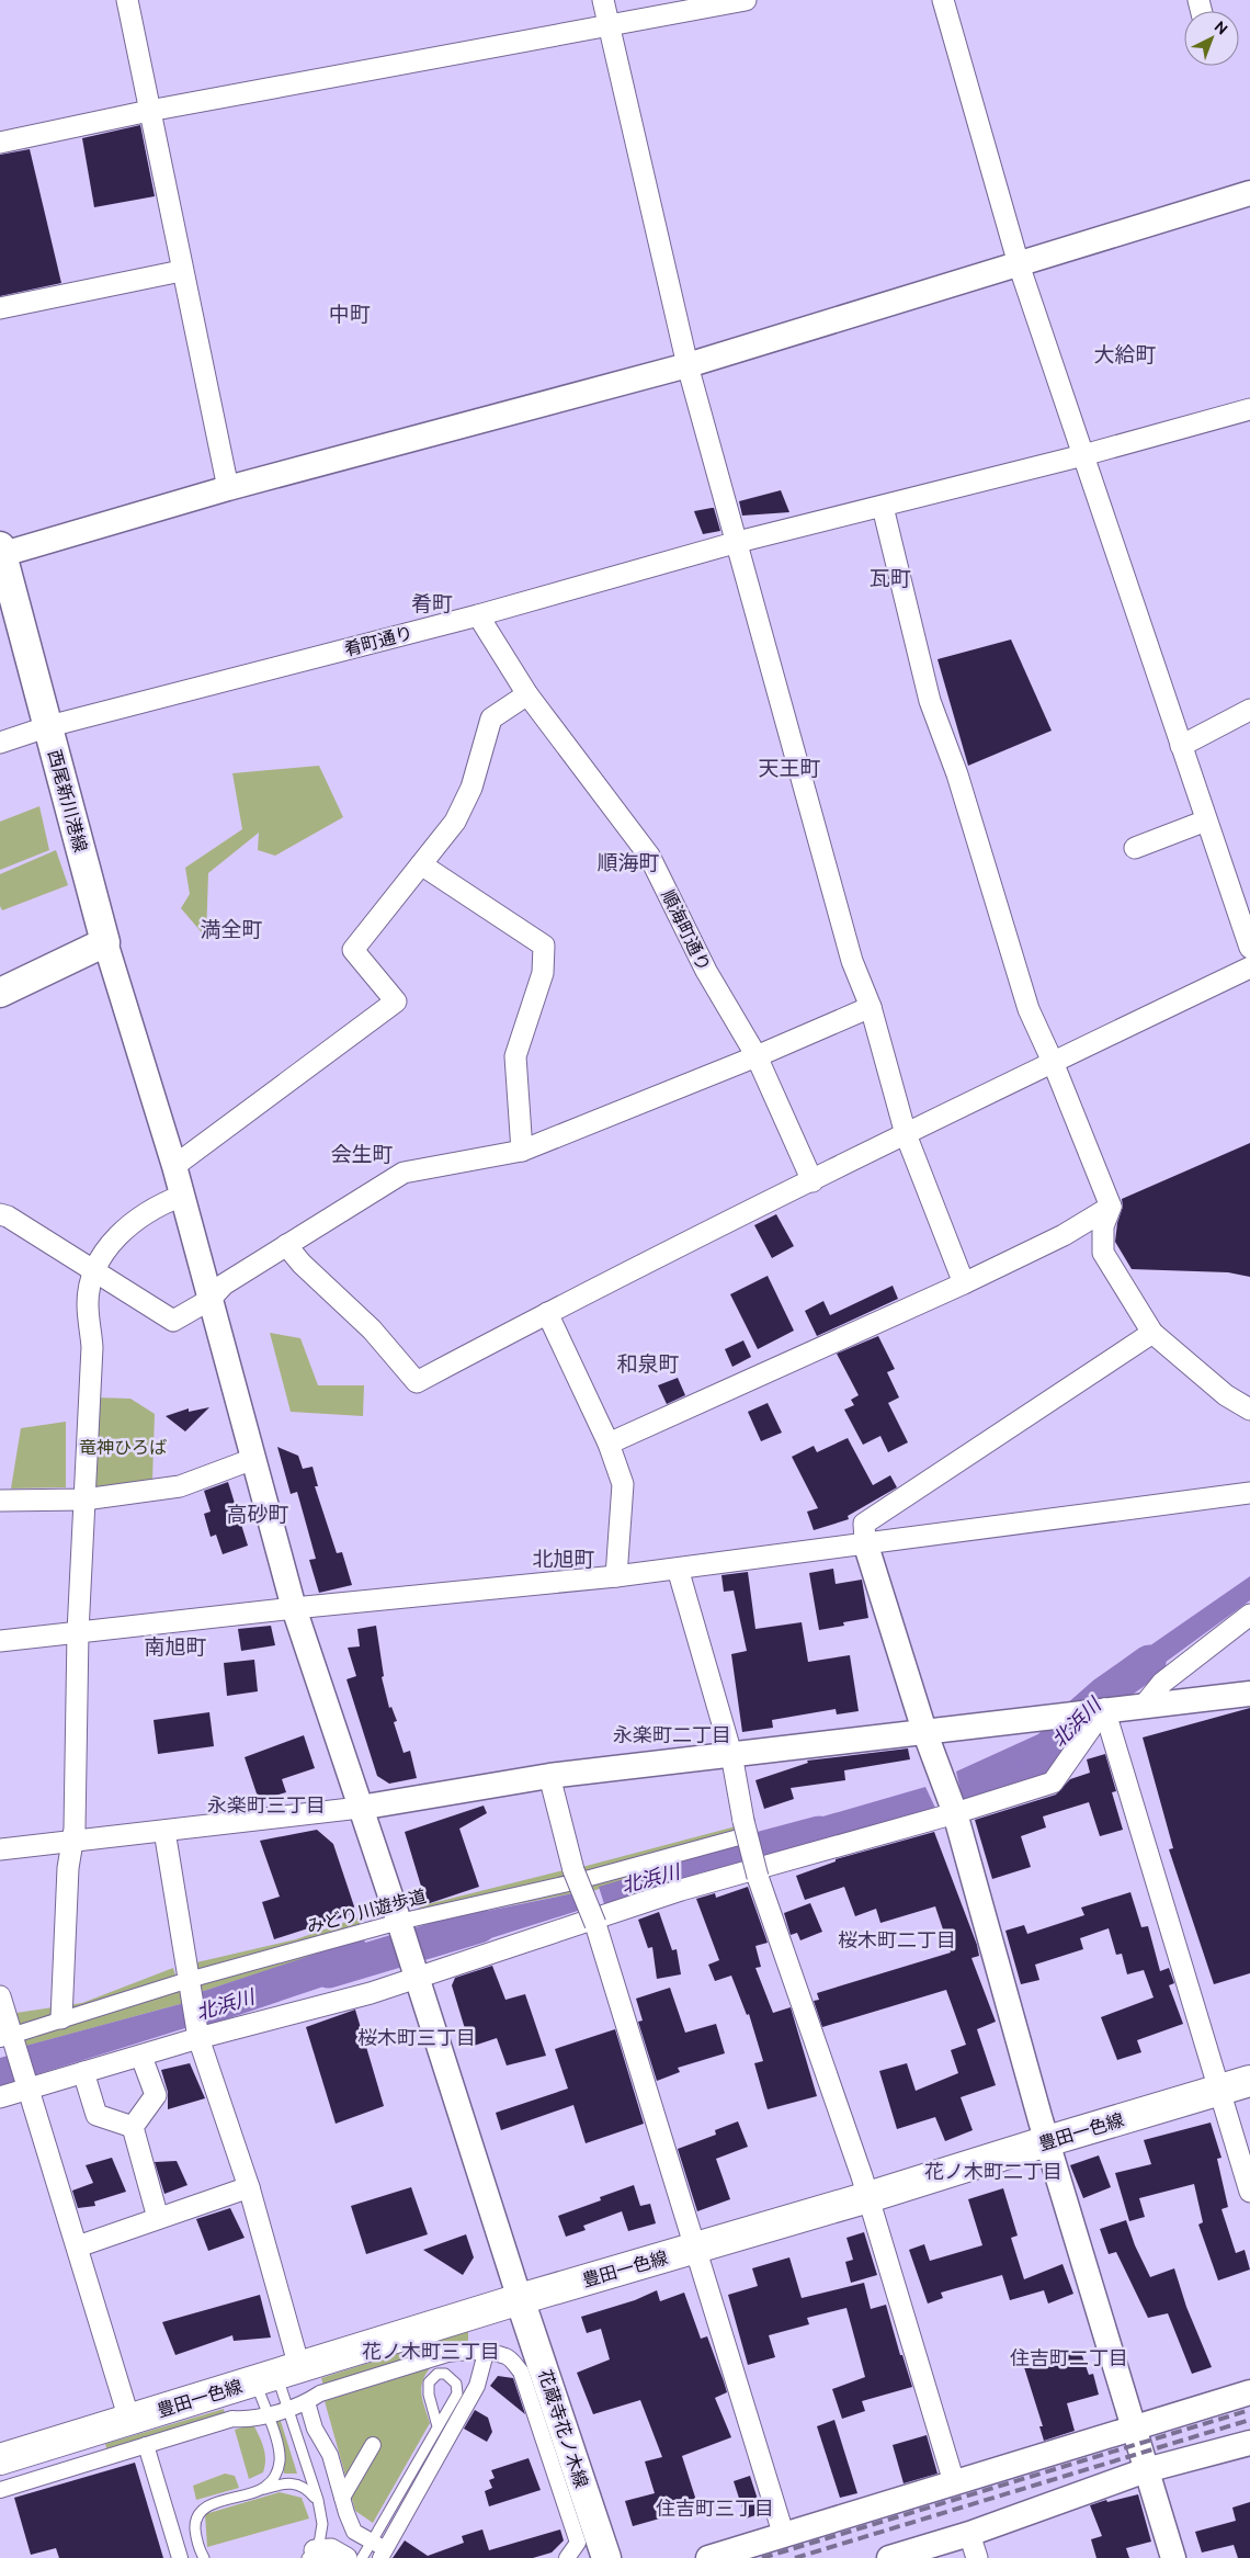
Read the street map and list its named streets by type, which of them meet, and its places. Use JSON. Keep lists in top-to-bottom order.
{
  "streets": {
    "main road": ["西尾新川港線", "豊田一色線", "花蔵寺花ノ木線"],
    "street": ["肴町通り", "順海町通り", "みどり川遊歩道"]
  },
  "crossings": [
    ["肴町通り", "西尾新川港線"],
    ["肴町通り", "順海町通り"],
    ["豊田一色線", "花蔵寺花ノ木線"]
  ],
  "districts": [
    "中町",
    "大給町",
    "瓦町",
    "肴町",
    "天王町",
    "順海町",
    "満全町",
    "会生町",
    "和泉町",
    "高砂町",
    "北旭町",
    "南旭町",
    "永楽町二丁目",
    "永楽町三丁目",
    "桜木町二丁目",
    "桜木町三丁目",
    "花ノ木町二丁目",
    "花ノ木町三丁目",
    "住吉町二丁目",
    "住吉町三丁目"
  ],
  "water": ["北浜川"],
  "parks": ["竜神ひろば"],
  "north": "top right"
}
